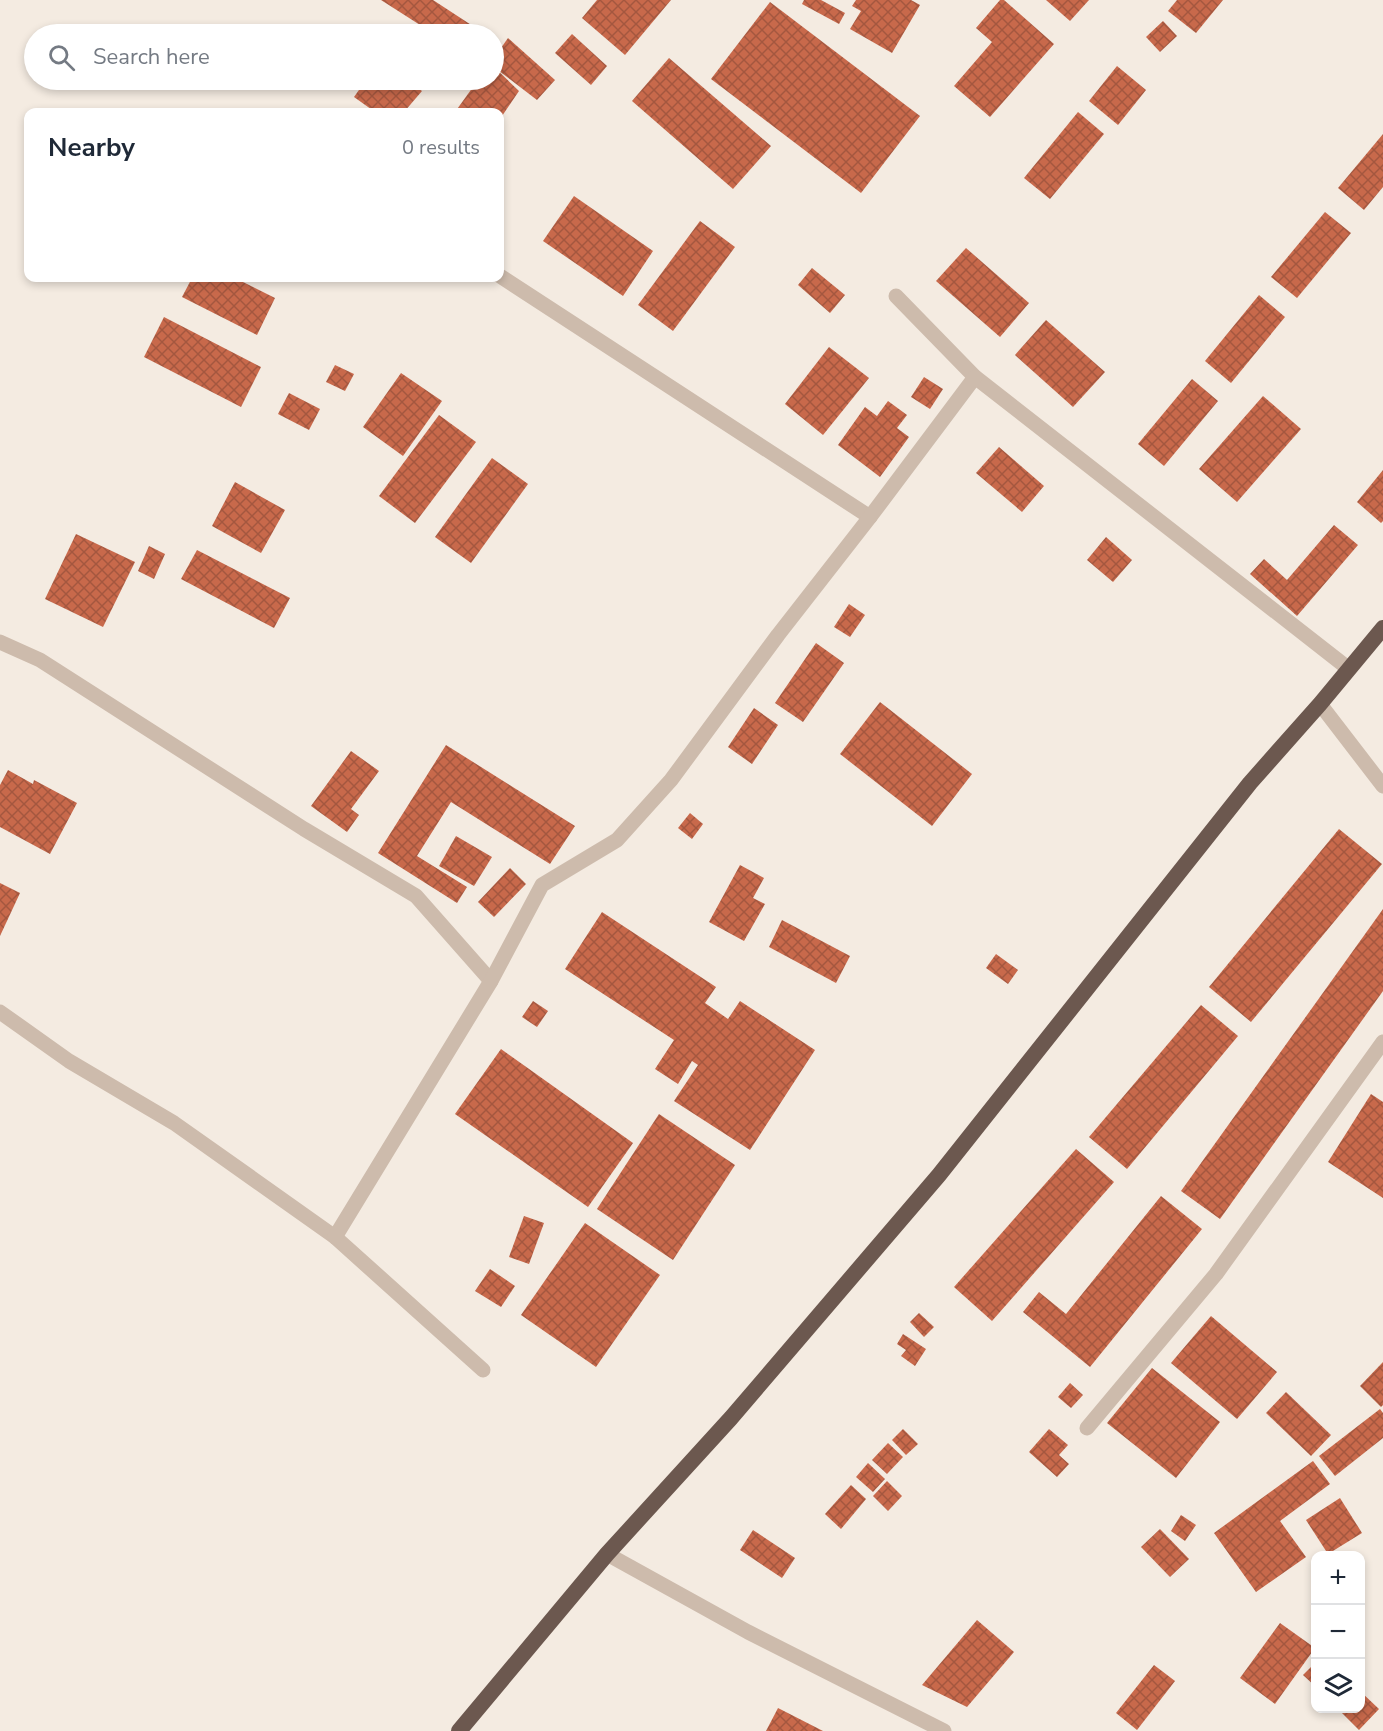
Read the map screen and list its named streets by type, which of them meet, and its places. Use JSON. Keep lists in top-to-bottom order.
{
  "page": {
    "search": "Search here",
    "heading": ["Nearby", "0 results"],
    "map_buttons": ["+", "−"]
  }
}
